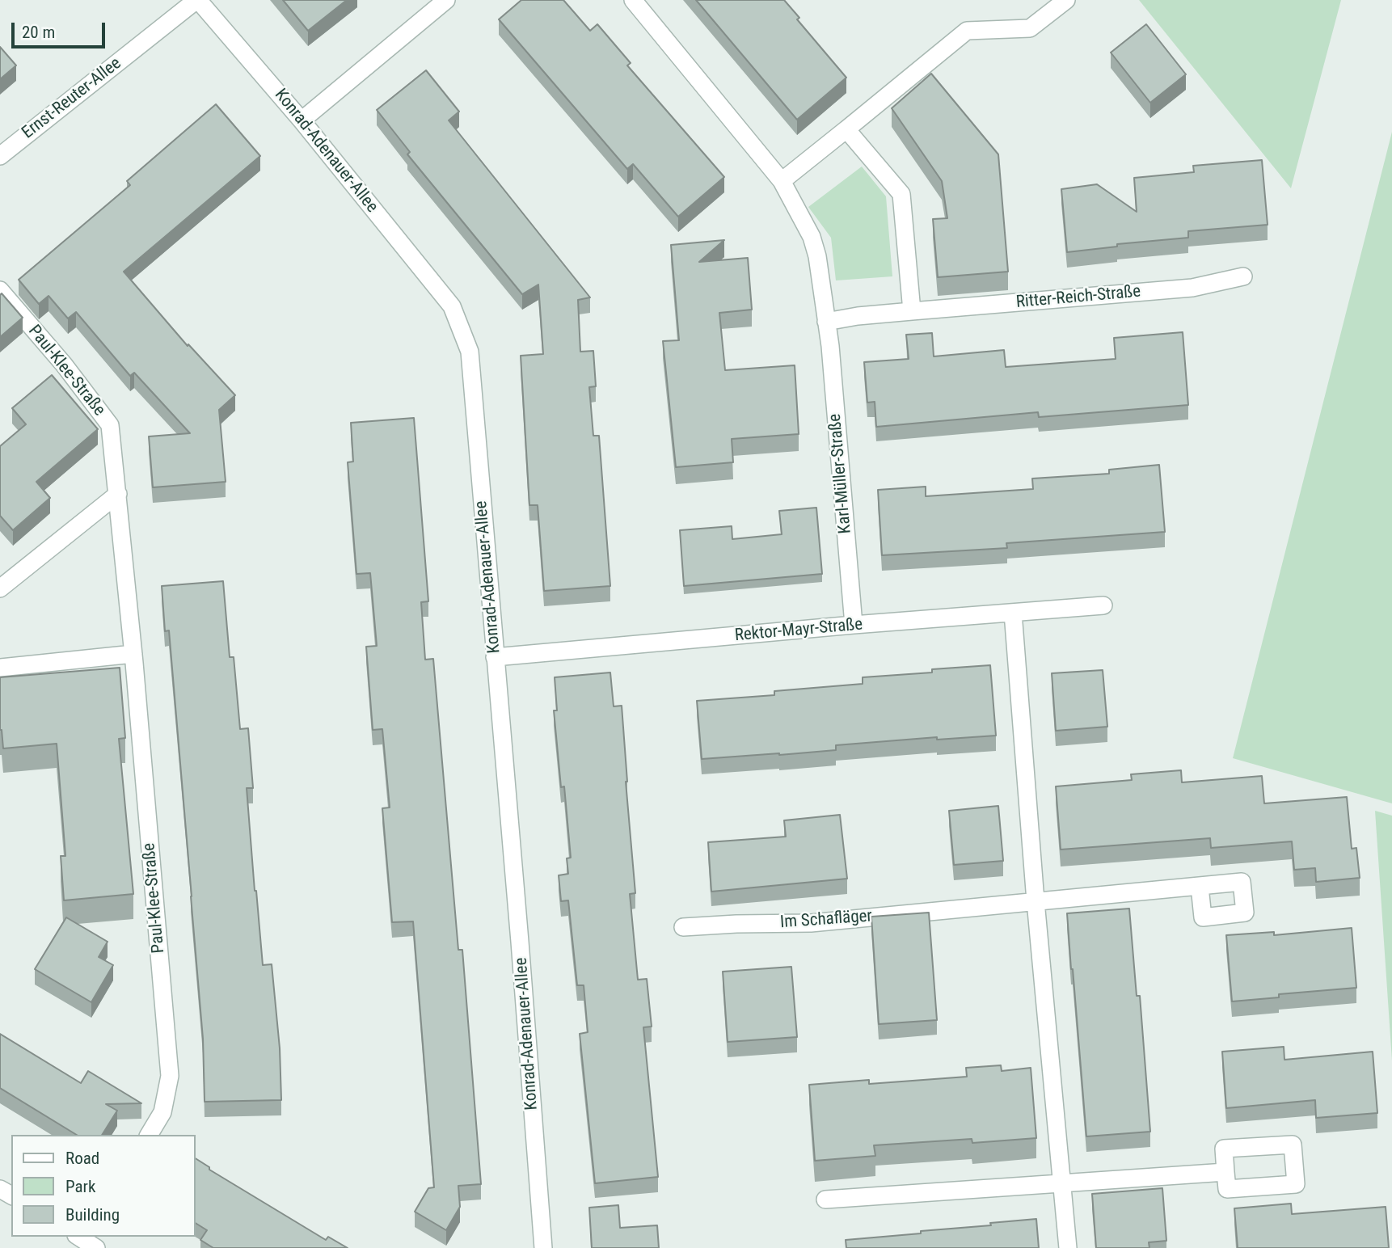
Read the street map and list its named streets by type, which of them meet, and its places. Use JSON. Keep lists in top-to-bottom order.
{
  "streets": {
    "street": [
      "Ernst-Reuter-Allee",
      "Konrad-Adenauer-Allee",
      "Ritter-Reich-Straße",
      "Paul-Klee-Straße",
      "Karl-Müller-Straße",
      "Rektor-Mayr-Straße",
      "Im Schafläger"
    ]
  },
  "crossings": [
    ["Ernst-Reuter-Allee", "Konrad-Adenauer-Allee"],
    ["Konrad-Adenauer-Allee", "Rektor-Mayr-Straße"],
    ["Karl-Müller-Straße", "Rektor-Mayr-Straße"]
  ],
  "legend": ["Road", "Park", "Building"],
  "scale_bar": "20 m"
}
